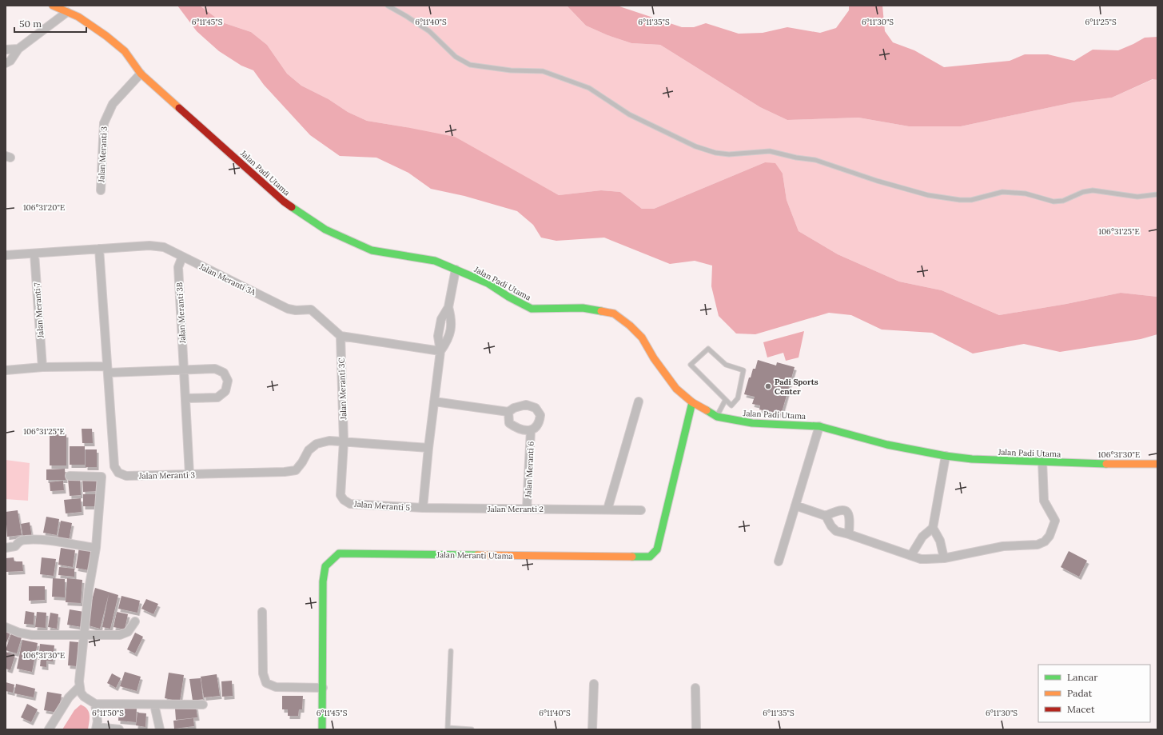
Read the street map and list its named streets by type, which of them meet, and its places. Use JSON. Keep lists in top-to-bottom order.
{
  "streets": {
    "street": [
      "Jalan Meranti 3",
      "Jalan Padi Utama",
      "Jalan Meranti 3A",
      "Jalan Meranti 7",
      "Jalan Meranti 3B",
      "Jalan Meranti 3C",
      "Jalan Meranti 6",
      "Jalan Meranti 5",
      "Jalan Meranti 2",
      "Jalan Meranti Utama"
    ]
  },
  "crossings": [
    ["Jalan Meranti 3", "Jalan Padi Utama"],
    ["Jalan Meranti 3", "Jalan Meranti 3A"],
    ["Jalan Meranti 3", "Jalan Meranti 3B"],
    ["Jalan Meranti 3", "Jalan Meranti 3C"],
    ["Jalan Meranti 3", "Jalan Meranti 5"],
    ["Jalan Padi Utama", "Jalan Meranti Utama"],
    ["Jalan Meranti 3A", "Jalan Meranti 7"],
    ["Jalan Meranti 3A", "Jalan Meranti 3B"],
    ["Jalan Meranti 3A", "Jalan Meranti 3C"],
    ["Jalan Meranti 3C", "Jalan Meranti 5"],
    ["Jalan Meranti 6", "Jalan Meranti 2"],
    ["Jalan Meranti 5", "Jalan Meranti 2"]
  ],
  "places": ["Padi Sports Center"],
  "legend": ["Lancar", "Padat", "Macet"],
  "scale_bar": "50 m",
  "coordinates": [
    "6°11'45\"S",
    "6°11'40\"S",
    "6°11'35\"S",
    "6°11'30\"S",
    "6°11'25\"S",
    "106°31'20\"E",
    "106°31'25\"E",
    "106°31'30\"E",
    "6°11'50\"S"
  ]
}
